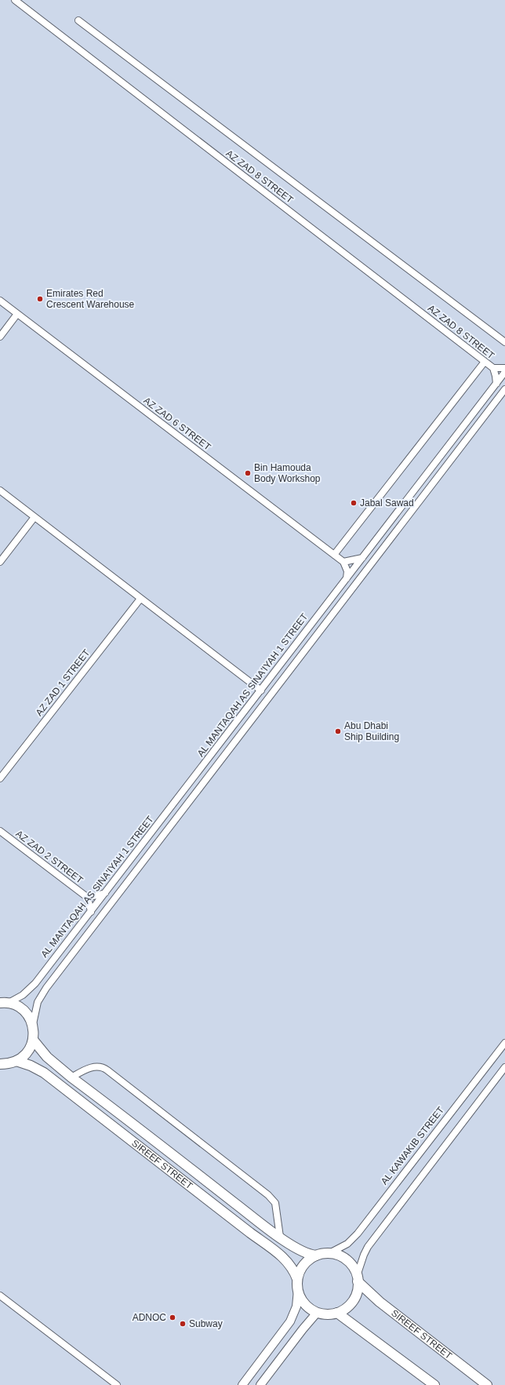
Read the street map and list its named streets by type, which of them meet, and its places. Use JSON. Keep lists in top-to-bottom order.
{
  "streets": {
    "main road": ["SIREEF STREET"],
    "street": [
      "AZ ZAD 8 STREET",
      "AZ ZAD 6 STREET",
      "AZ ZAD 1 STREET",
      "AL MANTAQAH AS SINA'IYAH 1 STREET",
      "AZ ZAD 2 STREET",
      "AL KAWAKIB STREET"
    ]
  },
  "crossings": [
    ["AZ ZAD 8 STREET", "AL MANTAQAH AS SINA'IYAH 1 STREET"],
    ["AL KAWAKIB STREET", "SIREEF STREET"]
  ],
  "places": [
    "Emirates Red Crescent Warehouse",
    "Bin Hamouda Body Workshop",
    "Jabal Sawad",
    "Abu Dhabi Ship Building",
    "ADNOC",
    "Subway"
  ]
}
